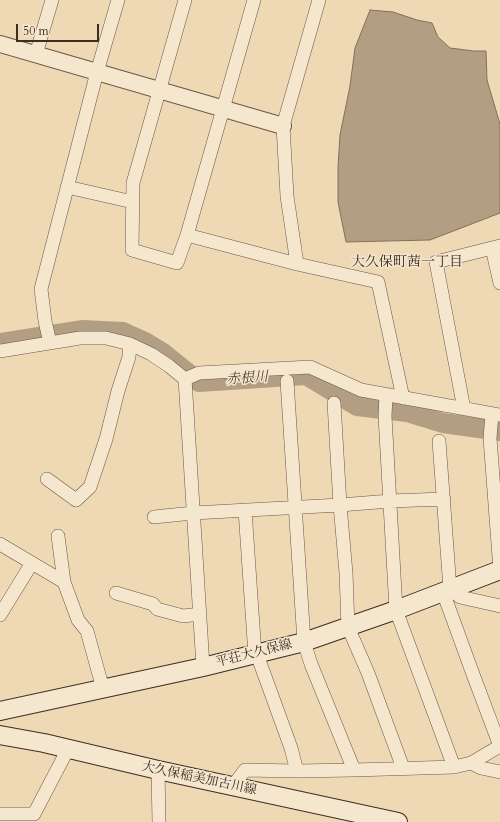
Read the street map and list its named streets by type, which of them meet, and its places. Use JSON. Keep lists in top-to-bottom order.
{
  "streets": {
    "main road": ["平荘大久保線", "大久保稲美加古川線"]
  },
  "districts": ["大久保町茜一丁目"],
  "water": ["赤根川"],
  "scale_bar": "50 m"
}
